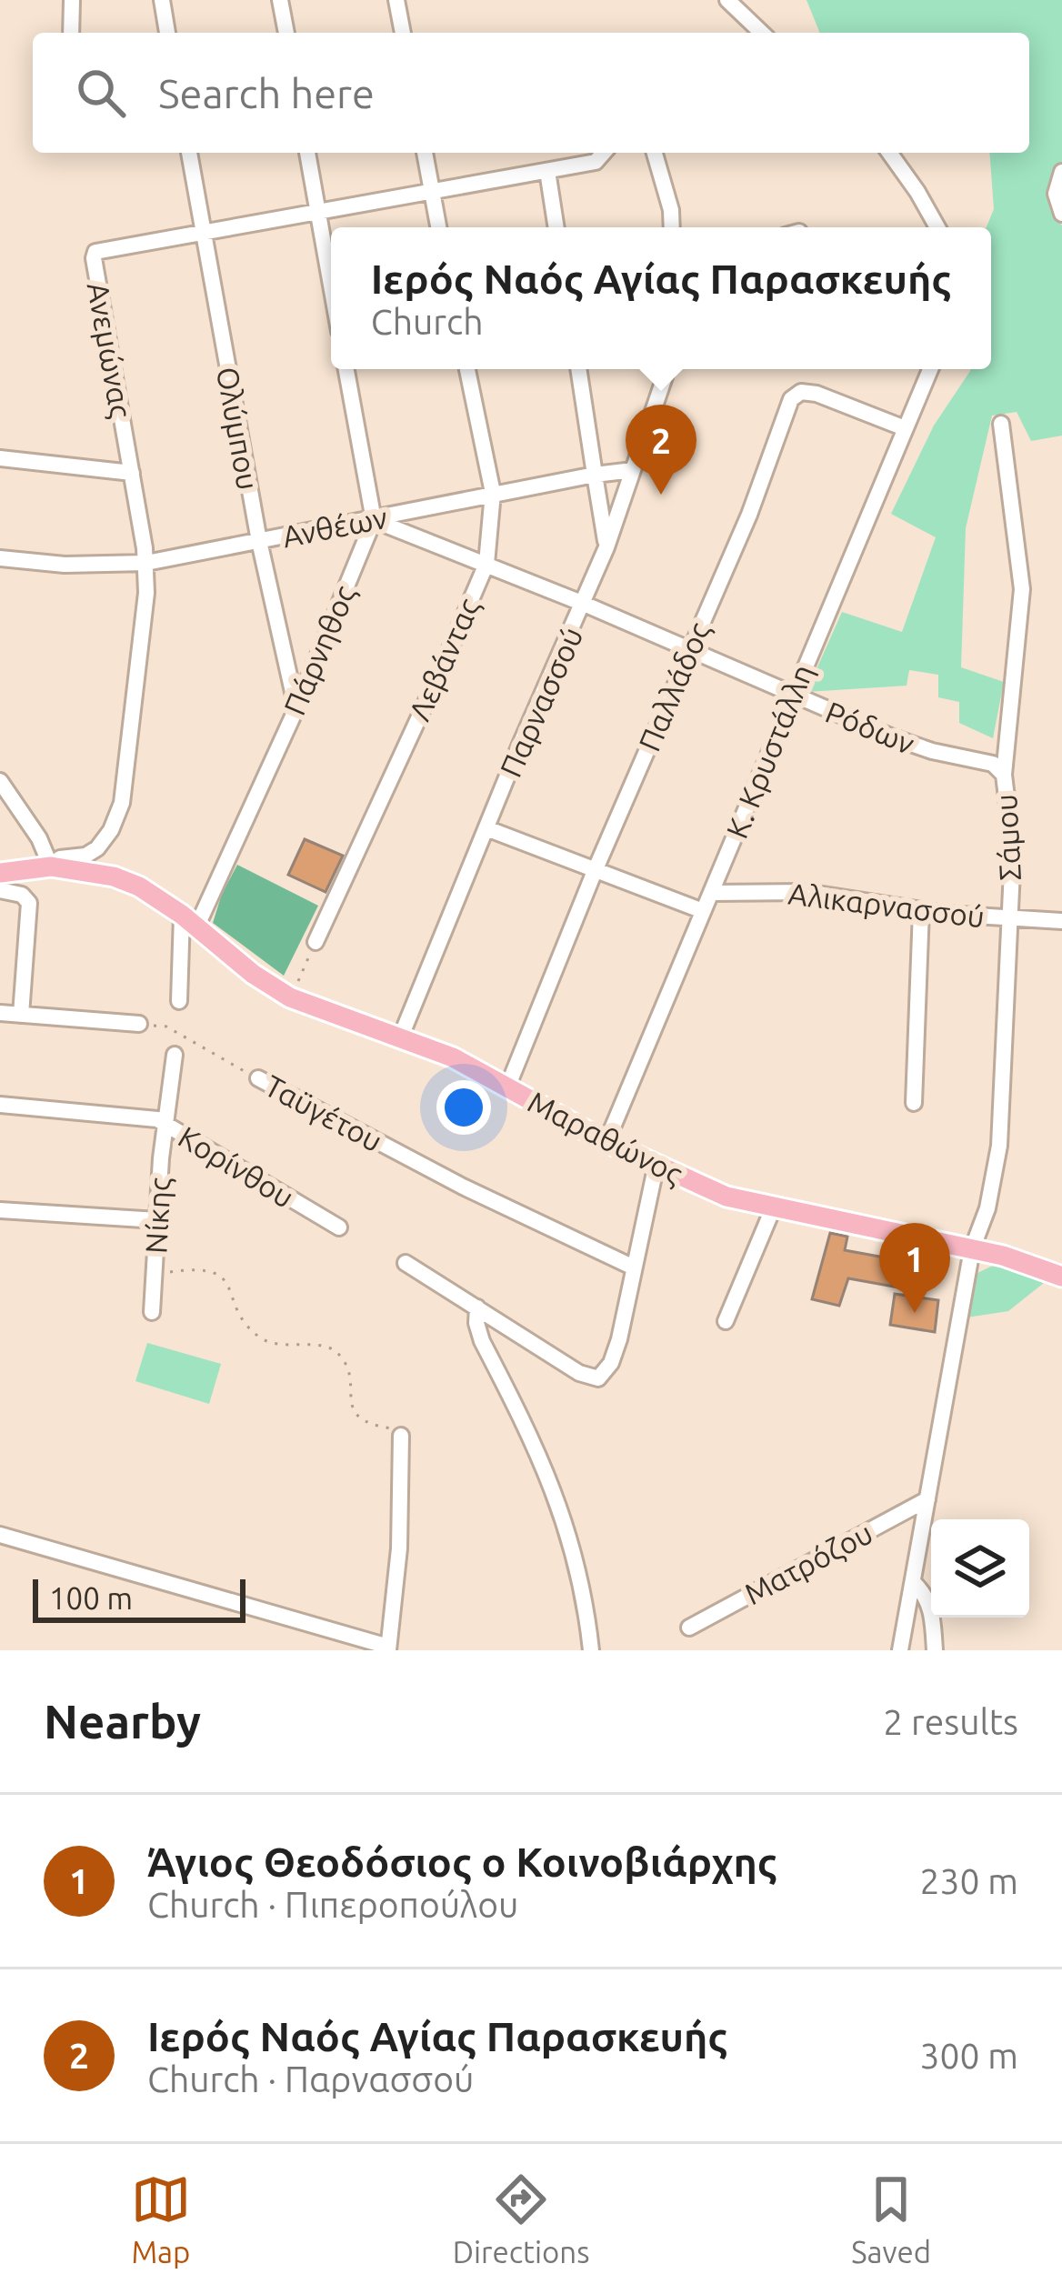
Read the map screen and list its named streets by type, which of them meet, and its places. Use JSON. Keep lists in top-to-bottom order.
{
  "streets": {
    "main road": ["Μαραθώνος"],
    "street": [
      "Ανεμώνας",
      "Ολύμπου",
      "Ανθέων",
      "Πάρνηθος",
      "Λεβάντας",
      "Παλλάδος",
      "Παρνασσού",
      "Ρόδων",
      "Κ. Κρυστάλλη",
      "Σάμου",
      "Αλικαρνασσού",
      "Ταϋγέτου",
      "Κορίνθου",
      "Νίκης",
      "Ματρόζου"
    ]
  },
  "crossings": [
    ["Ανεμώνας", "Ολύμπου"],
    ["Ανεμώνας", "Ανθέων"],
    ["Ανεμώνας", "Μαραθώνος"],
    ["Ολύμπου", "Ανθέων"],
    ["Ολύμπου", "Πάρνηθος"],
    ["Ανθέων", "Πάρνηθος"],
    ["Ανθέων", "Λεβάντας"],
    ["Ανθέων", "Παρνασσού"],
    ["Ανθέων", "Ρόδων"],
    ["Πάρνηθος", "Ρόδων"],
    ["Πάρνηθος", "Μαραθώνος"],
    ["Λεβάντας", "Ρόδων"],
    ["Παλλάδος", "Ρόδων"],
    ["Παλλάδος", "Κ. Κρυστάλλη"],
    ["Παλλάδος", "Μαραθώνος"],
    ["Παρνασσού", "Ρόδων"],
    ["Παρνασσού", "Μαραθώνος"],
    ["Ρόδων", "Κ. Κρυστάλλη"],
    ["Ρόδων", "Σάμου"],
    ["Κ. Κρυστάλλη", "Αλικαρνασσού"],
    ["Κ. Κρυστάλλη", "Μαραθώνος"],
    ["Σάμου", "Αλικαρνασσού"],
    ["Σάμου", "Μαραθώνος"],
    ["Σάμου", "Ματρόζου"],
    ["Κορίνθου", "Νίκης"]
  ],
  "scale_bar": "100 m",
  "page": {
    "search": "Search here",
    "popup": ["Ιερός Ναός Αγίας Παρασκευής", "Church"],
    "pins": ["2", "1"],
    "scale": "100 m",
    "heading": ["Nearby", "2 results"],
    "list": [
      {
        "mark": "1",
        "name": "Άγιος Θεοδόσιος ο Κοινοβιάρχης",
        "note": "Church · Πιπεροπούλου",
        "value": "230 m"
      },
      {
        "mark": "2",
        "name": "Ιερός Ναός Αγίας Παρασκευής",
        "note": "Church · Παρνασσού",
        "value": "300 m"
      }
    ],
    "nav": ["Map", "Directions", "Saved"]
  }
}
